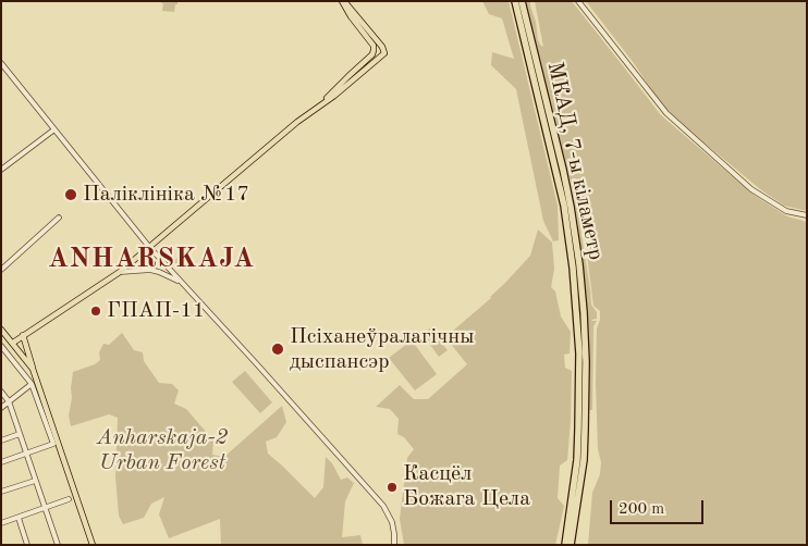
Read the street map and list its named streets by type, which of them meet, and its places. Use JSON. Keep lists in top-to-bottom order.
{
  "streets": {
    "highway": ["МКАД, 7-ы кіламетр"]
  },
  "districts": ["ANHARSKAJA"],
  "parks": ["Anharskaja-2 Urban Forest"],
  "places": [
    "Паліклініка №17",
    "ГПАП-11",
    "Псіханеўралагічны дыспансэр",
    "Касцёл Божага Цела"
  ],
  "scale_bar": "200 m"
}
